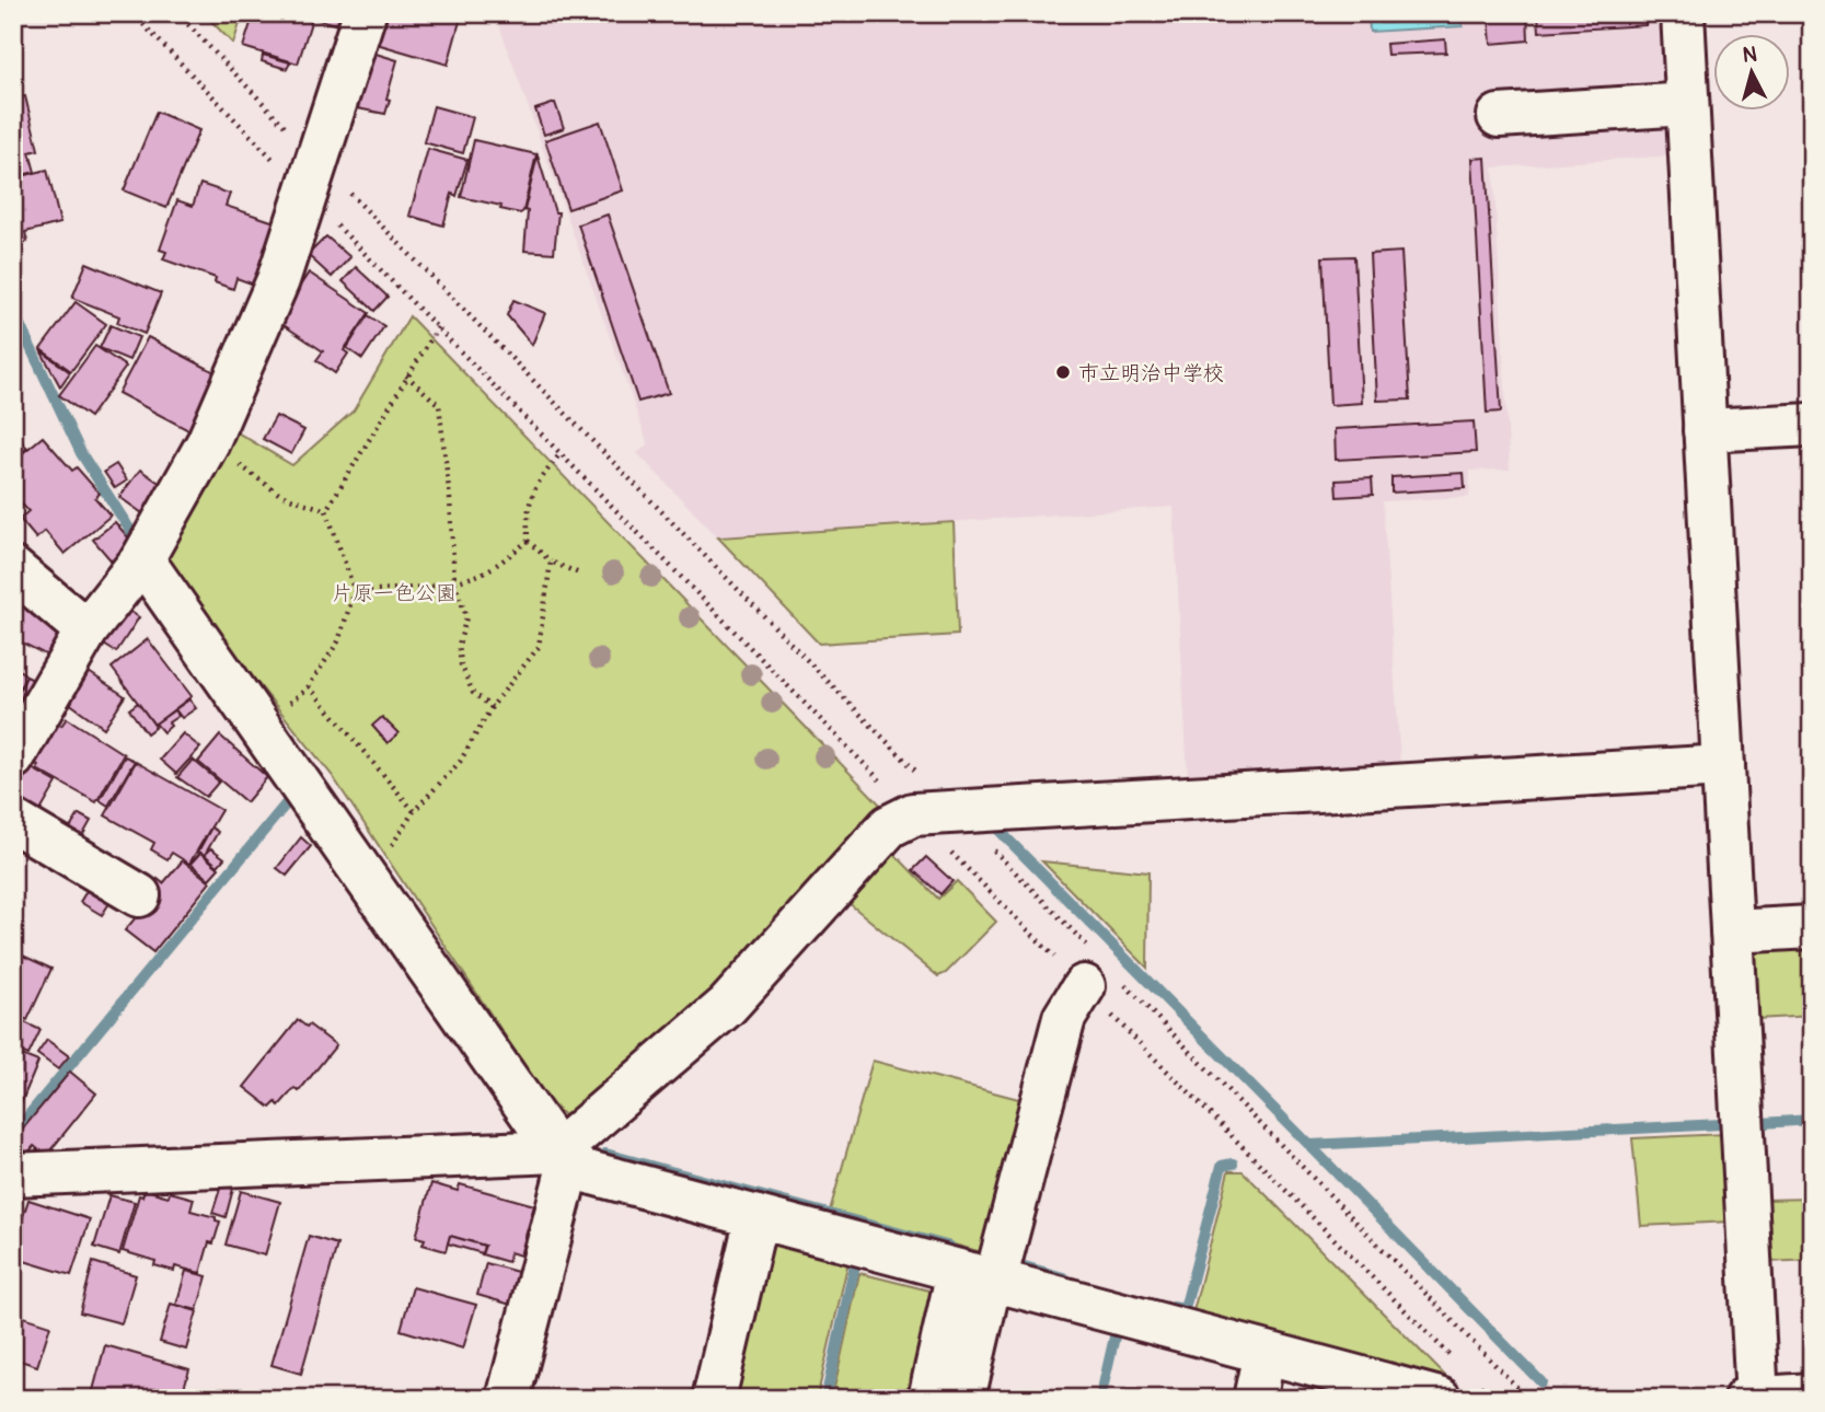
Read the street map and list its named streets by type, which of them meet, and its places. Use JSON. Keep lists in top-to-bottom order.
{
  "parks": ["片原一色公園"],
  "places": ["市立明治中学校"],
  "north": "top"
}
